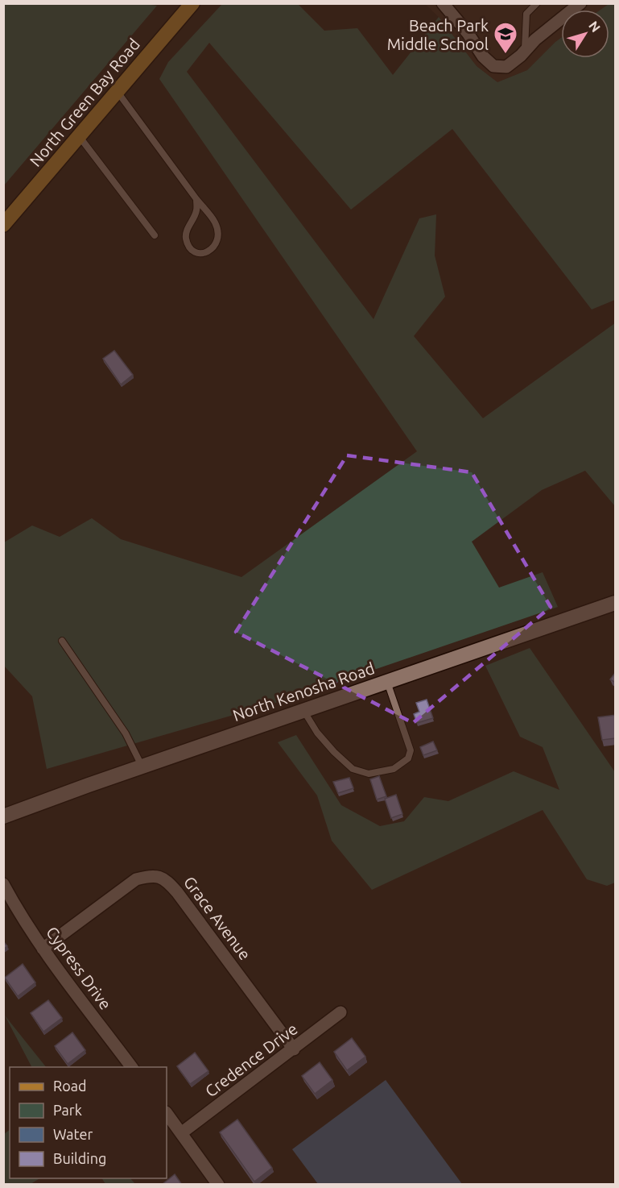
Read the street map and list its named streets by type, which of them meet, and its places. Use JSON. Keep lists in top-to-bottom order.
{
  "streets": {
    "main road": ["North Green Bay Road"],
    "street": [
      "North Kenosha Road",
      "Grace Avenue",
      "Cypress Drive",
      "Credence Drive"
    ]
  },
  "crossings": [
    ["Grace Avenue", "Cypress Drive"],
    ["Grace Avenue", "Credence Drive"]
  ],
  "places": {
    "school or university": ["Beach Park Middle School"]
  },
  "legend": [
    "Road",
    "Park",
    "Water",
    "Building"
  ],
  "north": "top right"
}
